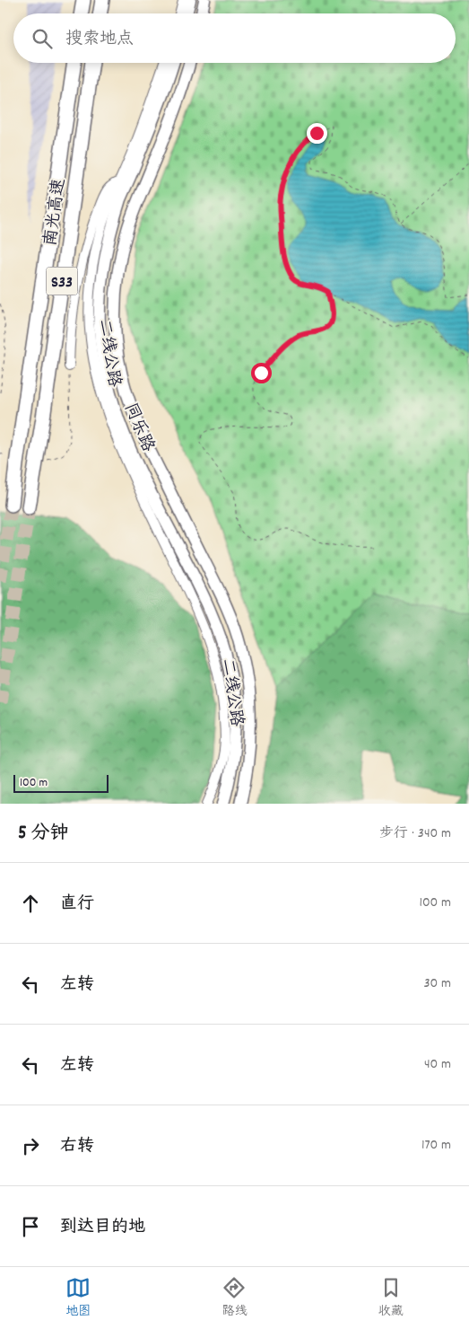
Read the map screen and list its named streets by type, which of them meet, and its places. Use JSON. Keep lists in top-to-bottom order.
{
  "streets": {
    "highway": ["南光高速", "S33"],
    "main road": ["同乐路"],
    "street": ["二线公路"]
  },
  "crossings": [
    ["二线公路", "同乐路"]
  ],
  "scale_bar": "100 m",
  "page": {
    "search": "搜索地点",
    "scale": "100 m",
    "heading": ["5 分钟", "步行 · 340 m"],
    "list": [
      ["直行", "100 m"],
      ["左转", "30 m"],
      ["左转", "40 m"],
      ["右转", "170 m"],
      "到达目的地"
    ],
    "nav": ["地图", "路线", "收藏"]
  }
}
